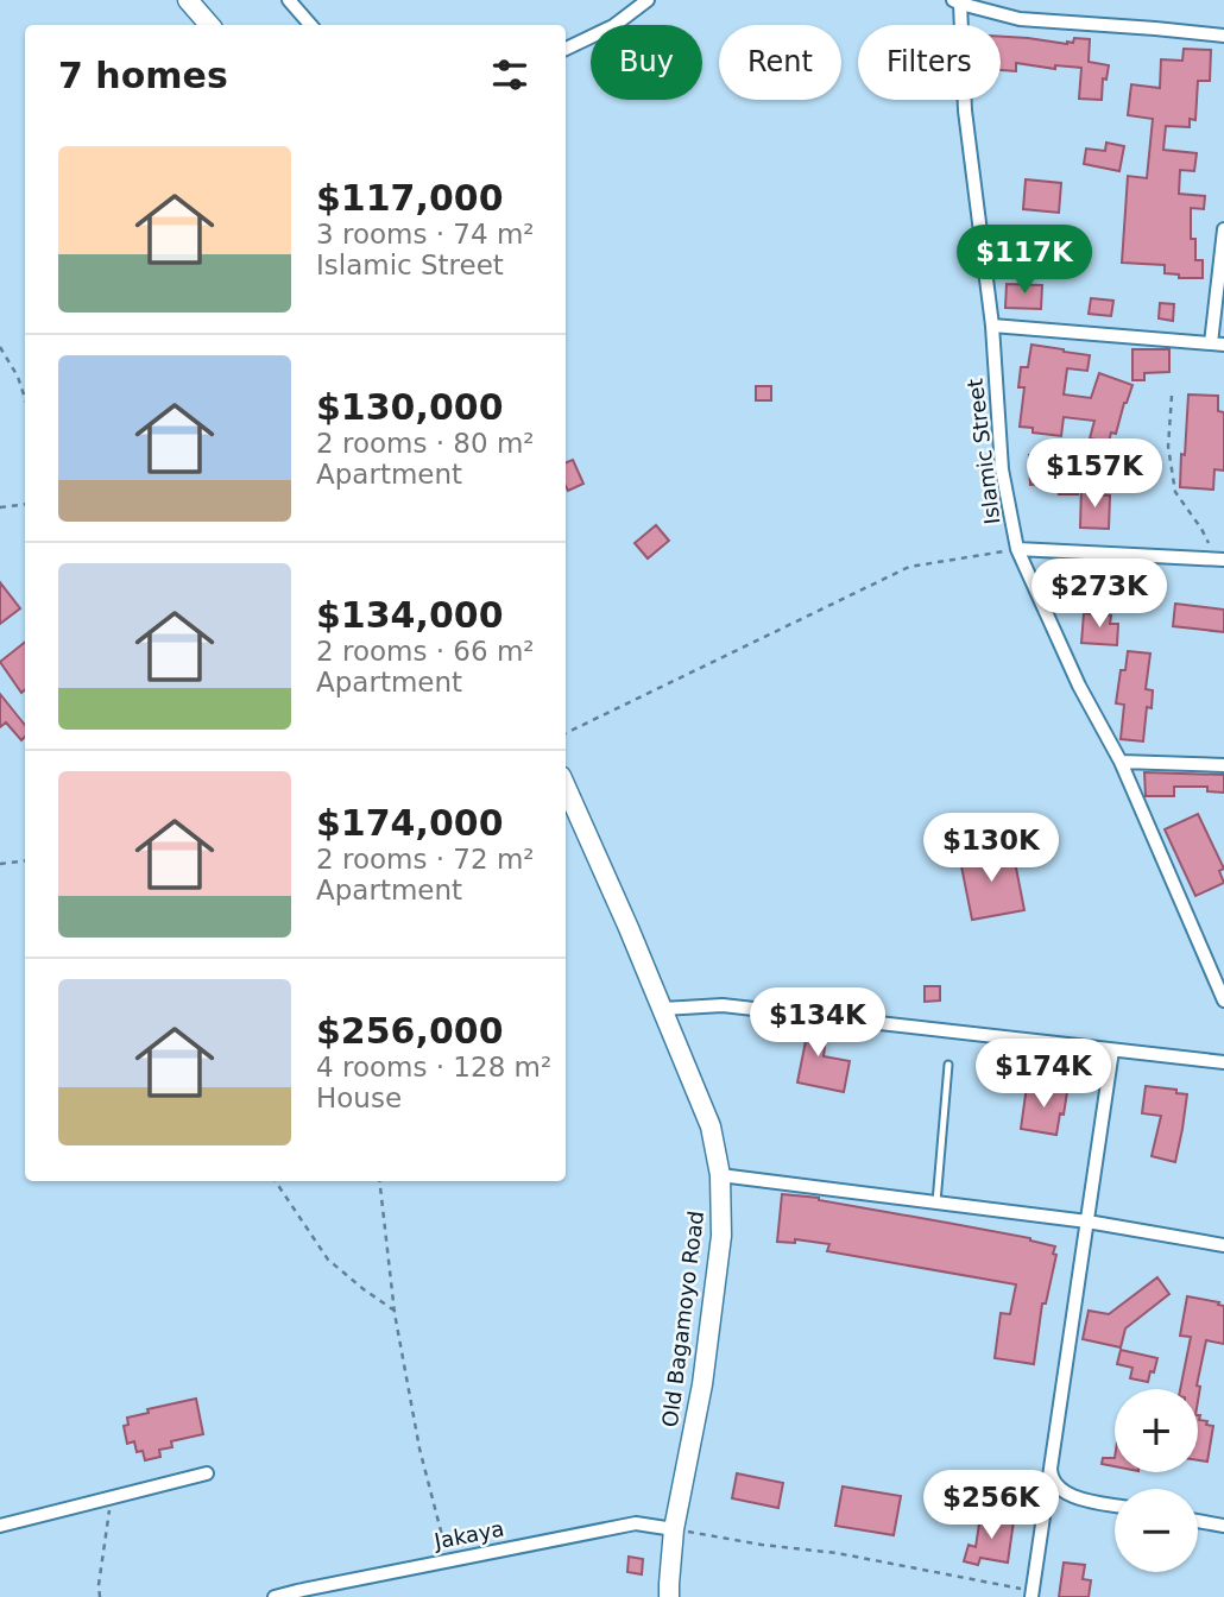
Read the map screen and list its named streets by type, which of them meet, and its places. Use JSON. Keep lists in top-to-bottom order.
{
  "streets": {
    "street": ["Islamic Street", "Old Bagamoyo Road", "Jakaya"]
  },
  "crossings": [
    ["Old Bagamoyo Road", "Jakaya"]
  ],
  "page": {
    "chip": ["Buy", "Rent", "Filters"],
    "heading": "7 homes",
    "list": [
      {
        "name": "$117,000",
        "note": "3 rooms · 74 m² · Islamic Street"
      },
      {
        "name": "$130,000",
        "note": "2 rooms · 80 m² · Apartment"
      },
      {
        "name": "$134,000",
        "note": "2 rooms · 66 m² · Apartment"
      },
      {
        "name": "$174,000",
        "note": "2 rooms · 72 m² · Apartment"
      },
      {
        "name": "$256,000",
        "note": "4 rooms · 128 m² · House"
      }
    ],
    "price": [
      "$117K",
      "$157K",
      "$273K",
      "$130K",
      "$134K",
      "$174K",
      "$256K"
    ],
    "map_buttons": ["+", "−"]
  }
}
